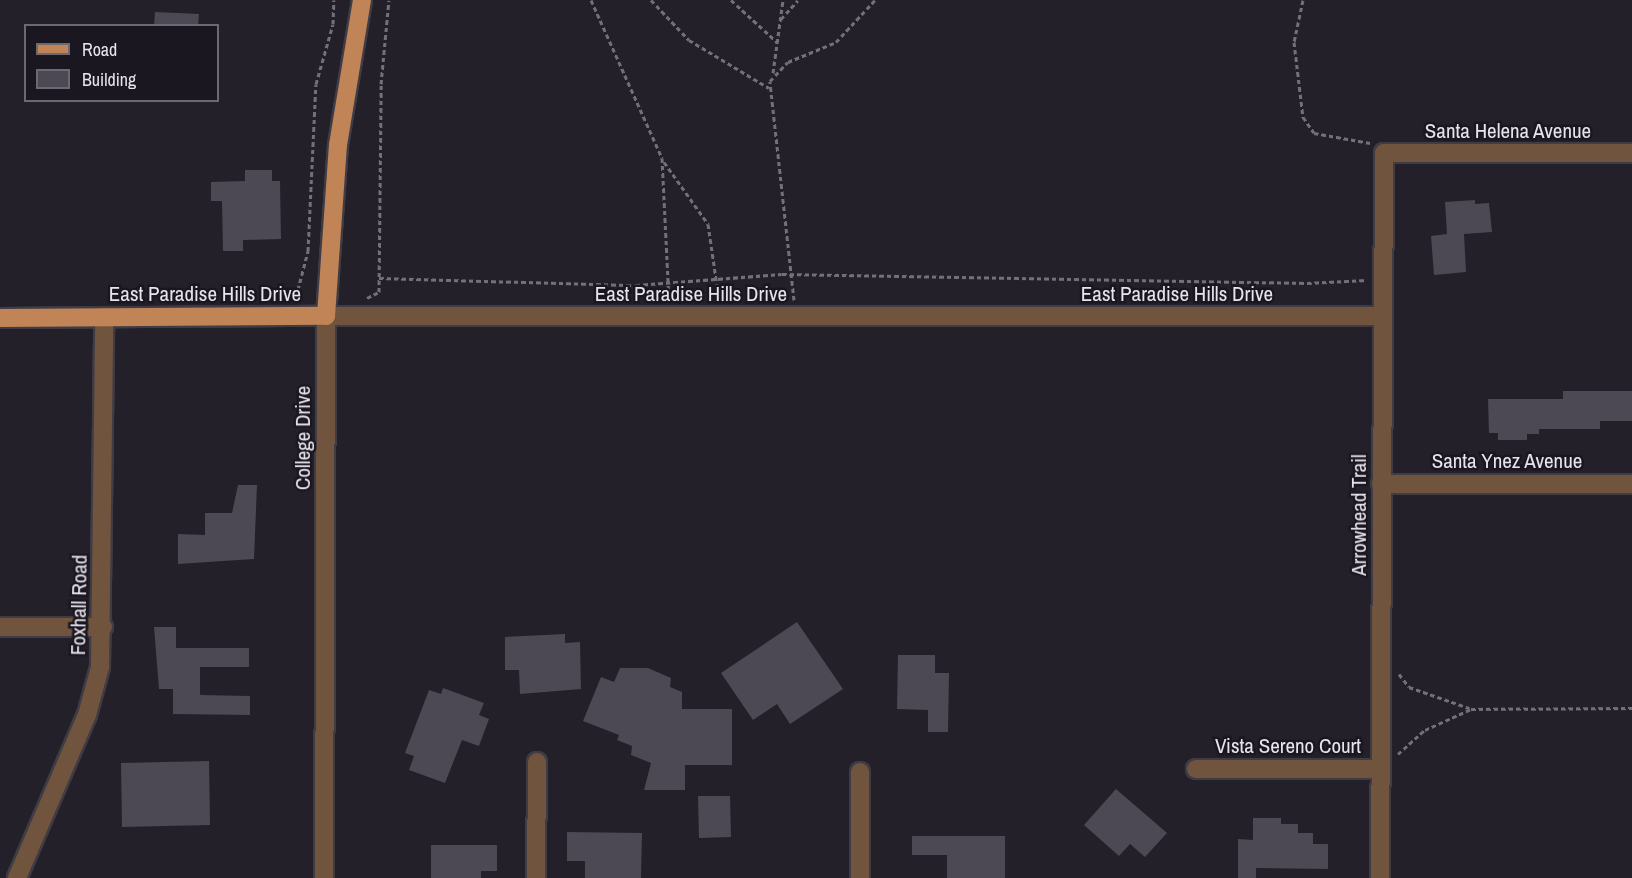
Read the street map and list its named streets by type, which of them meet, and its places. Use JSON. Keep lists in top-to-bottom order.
{
  "streets": {
    "main road": ["East Paradise Hills Drive", "College Drive"],
    "street": [
      "Santa Helena Avenue",
      "Santa Ynez Avenue",
      "Arrowhead Trail",
      "Foxhall Road",
      "Vista Sereno Court"
    ]
  },
  "crossings": [
    ["Santa Helena Avenue", "Arrowhead Trail"],
    ["East Paradise Hills Drive", "College Drive"],
    ["East Paradise Hills Drive", "Arrowhead Trail"],
    ["East Paradise Hills Drive", "Foxhall Road"],
    ["Santa Ynez Avenue", "Arrowhead Trail"],
    ["Arrowhead Trail", "Vista Sereno Court"]
  ],
  "legend": ["Road", "Building"]
}
